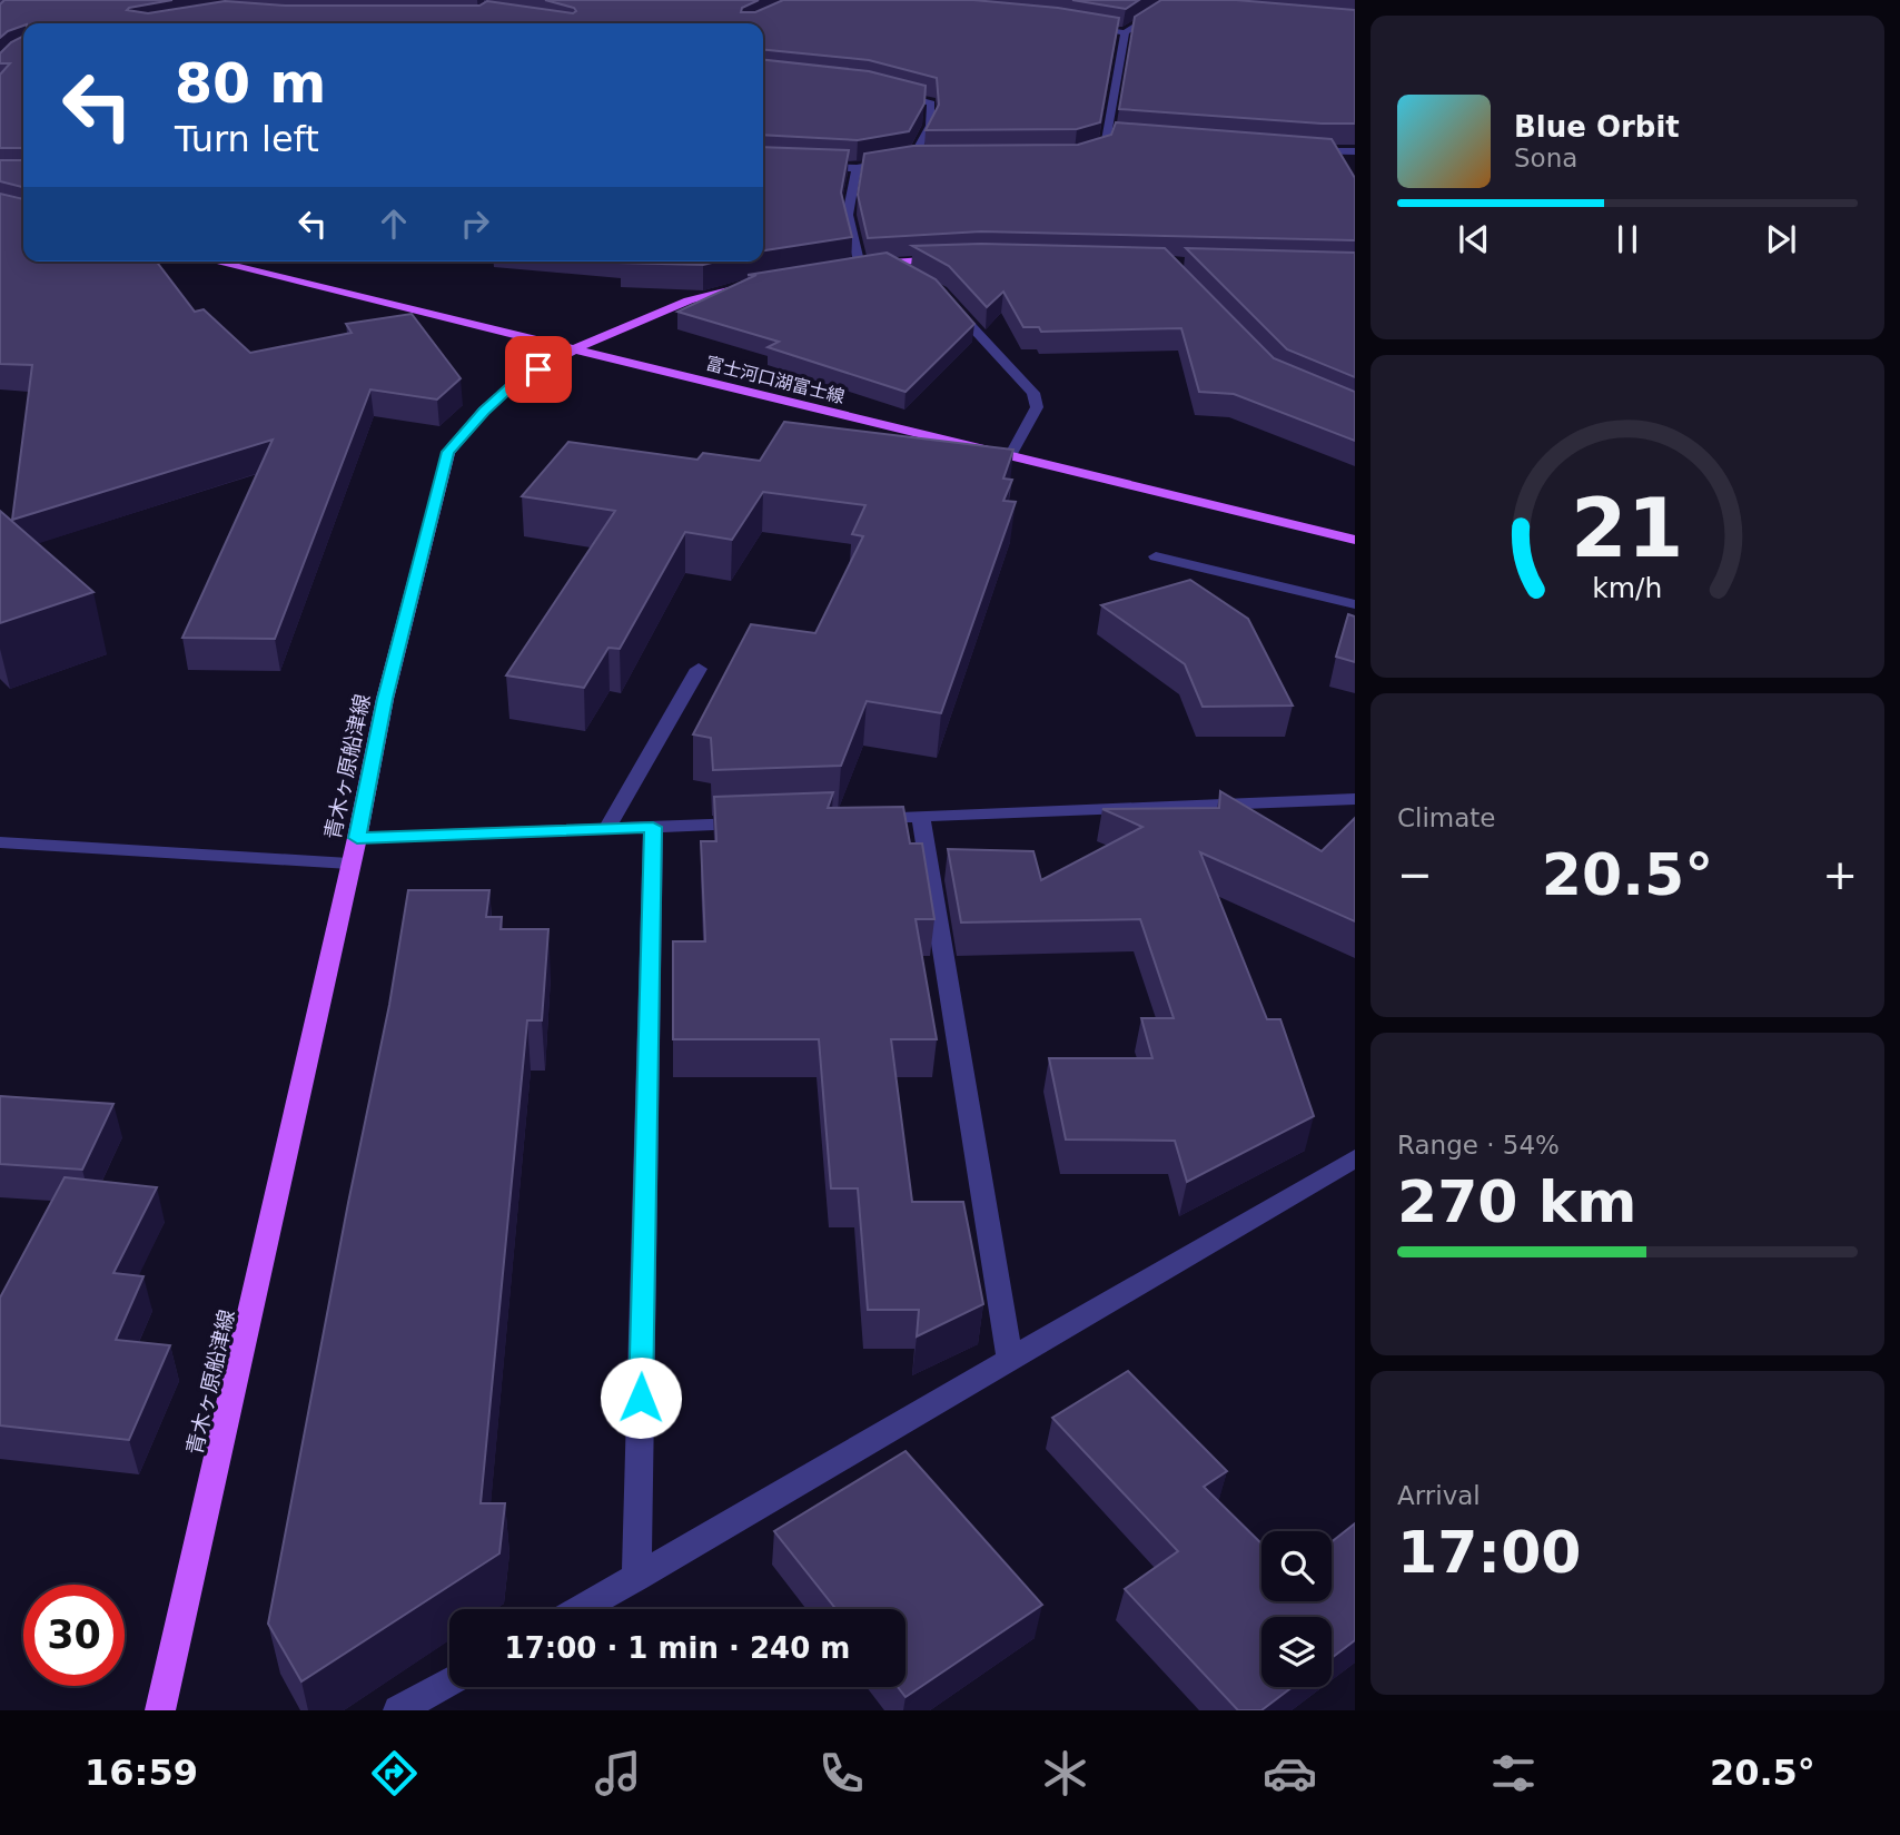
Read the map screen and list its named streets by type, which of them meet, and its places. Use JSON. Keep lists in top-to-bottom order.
{
  "streets": {
    "main road": ["富士河口湖富士線", "青木ヶ原船津線"]
  },
  "crossings": [
    ["富士河口湖富士線", "青木ヶ原船津線"]
  ],
  "page": {
    "turn": ["80 m", "Turn left"],
    "song": ["Blue Orbit", "Sona"],
    "tile": [
      "Climate",
      ["Range · 54%", "270 km"],
      ["Arrival", "17:00"]
    ],
    "heat": ["−", "20.5°", "+"],
    "limit": "30",
    "trip": "17:00 · 1 min · 240 m",
    "tabs": ["16:59", "20.5°"],
    "gauge": ["21", "km/h"]
  }
}
